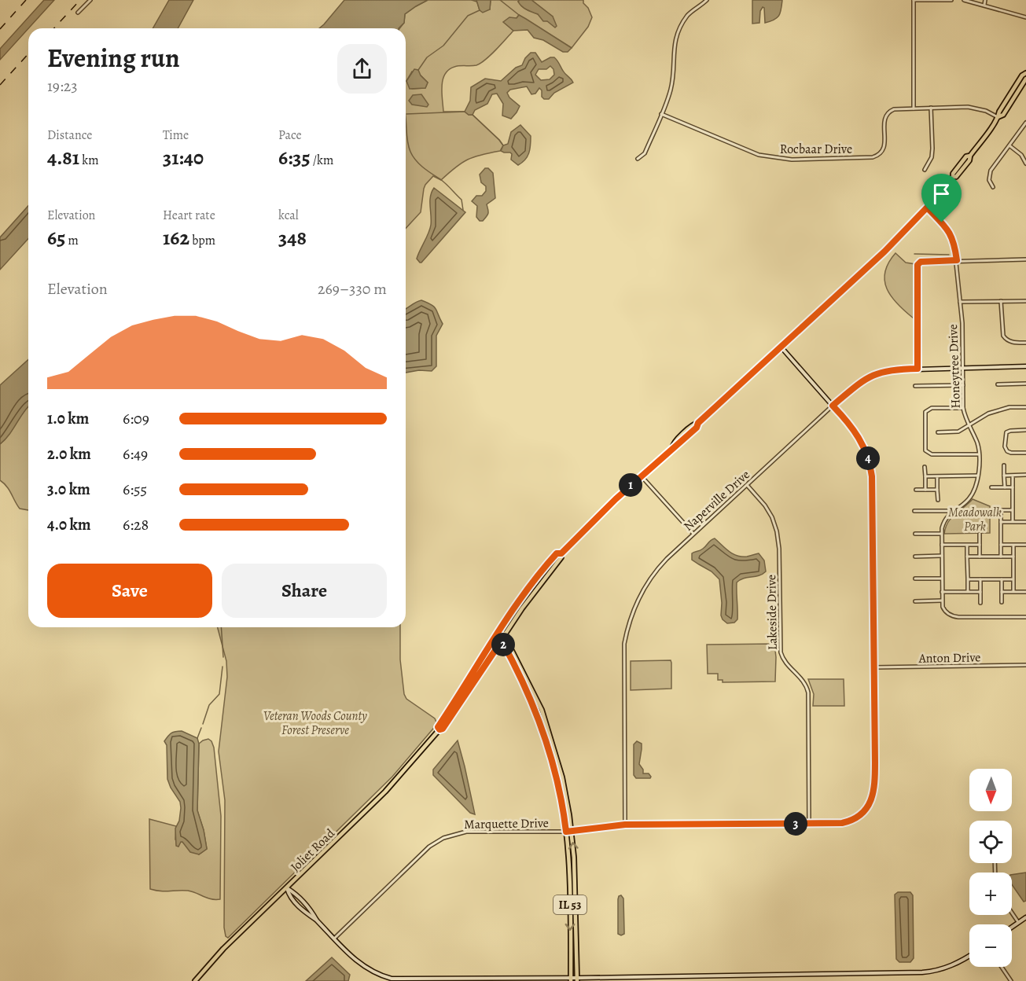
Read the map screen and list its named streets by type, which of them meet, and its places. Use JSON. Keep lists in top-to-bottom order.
{
  "streets": {
    "main road": ["Joliet Road", "IL 53"],
    "street": [
      "Rocbaar Drive",
      "Honeytree Drive",
      "Naperville Drive",
      "Lakeside Drive",
      "Anton Drive",
      "Marquette Drive"
    ]
  },
  "crossings": [
    ["Honeytree Drive", "Naperville Drive"],
    ["Naperville Drive", "Lakeside Drive"],
    ["Naperville Drive", "Marquette Drive"],
    ["Lakeside Drive", "Marquette Drive"],
    ["Anton Drive", "Marquette Drive"],
    ["Marquette Drive", "IL 53"],
    ["Joliet Road", "IL 53"]
  ],
  "parks": ["Meadowalk Park", "Veteran Woods County Forest Preserve"],
  "north": "bottom",
  "page": {
    "heading": ["Evening run", "19:23"],
    "stats": [
      ["Distance", "4.81 km"],
      ["Time", "31:40"],
      ["Pace", "6:35 /km"],
      ["Elevation", "65 m"],
      ["Heart rate", "162 bpm"],
      ["kcal", "348"]
    ],
    "chart": ["Elevation", "269–330 m"],
    "list": [
      {
        "name": "1.0 km",
        "note": "6:09"
      },
      {
        "name": "2.0 km",
        "note": "6:49"
      },
      {
        "name": "3.0 km",
        "note": "6:55"
      },
      {
        "name": "4.0 km",
        "note": "6:28"
      }
    ],
    "pins": [
      "4",
      "1",
      "2",
      "3"
    ],
    "buttons": ["Save", "Share"],
    "map_buttons": ["+", "−"]
  }
}
